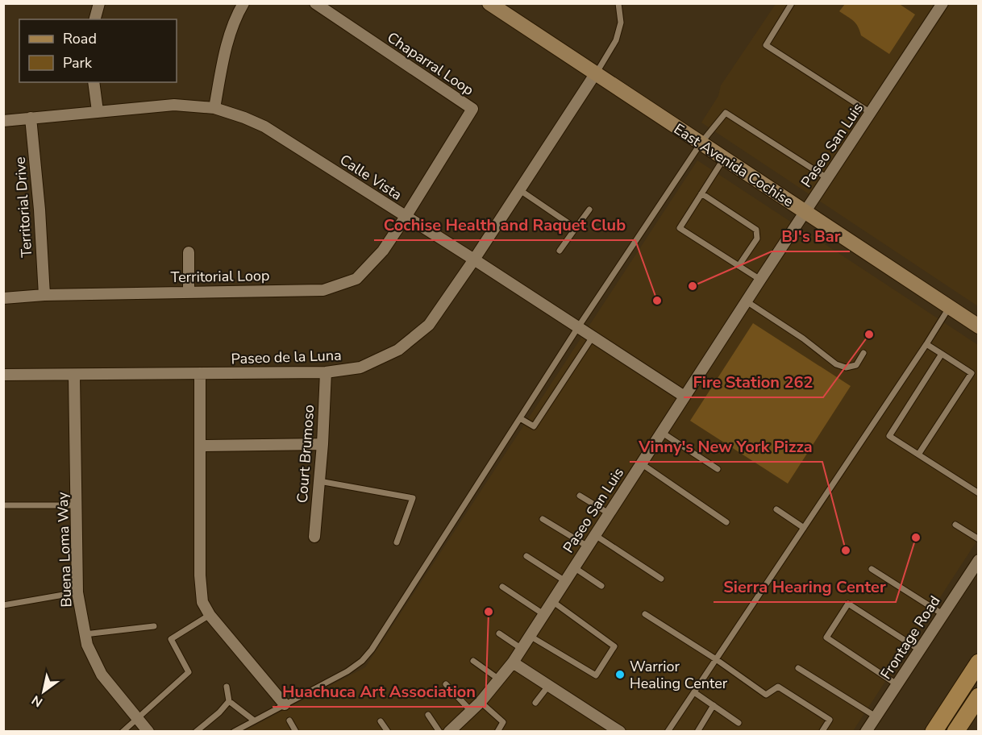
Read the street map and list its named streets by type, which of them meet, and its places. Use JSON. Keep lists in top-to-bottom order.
{
  "streets": {
    "street": [
      "Chaparral Loop",
      "Paseo San Luis",
      "East Avenida Cochise",
      "Calle Vista",
      "Territorial Drive",
      "Territorial Loop",
      "Paseo de la Luna",
      "Court Brumoso",
      "Buena Loma Way",
      "Frontage Road"
    ]
  },
  "crossings": [
    ["Chaparral Loop", "Calle Vista"],
    ["Chaparral Loop", "Territorial Loop"],
    ["Paseo San Luis", "East Avenida Cochise"],
    ["Paseo San Luis", "Calle Vista"],
    ["East Avenida Cochise", "Paseo de la Luna"],
    ["Calle Vista", "Territorial Drive"],
    ["Calle Vista", "Territorial Loop"],
    ["Calle Vista", "Paseo de la Luna"],
    ["Territorial Drive", "Territorial Loop"],
    ["Paseo de la Luna", "Court Brumoso"],
    ["Paseo de la Luna", "Buena Loma Way"]
  ],
  "places": [
    "BJ's Bar",
    "Cochise Health and Raquet Club",
    "Fire Station 262",
    "Sierra Hearing Center",
    "Vinny's New York Pizza",
    "Huachuca Art Association",
    "Warrior Healing Center"
  ],
  "legend": ["Road", "Park"],
  "north": "bottom left"
}
